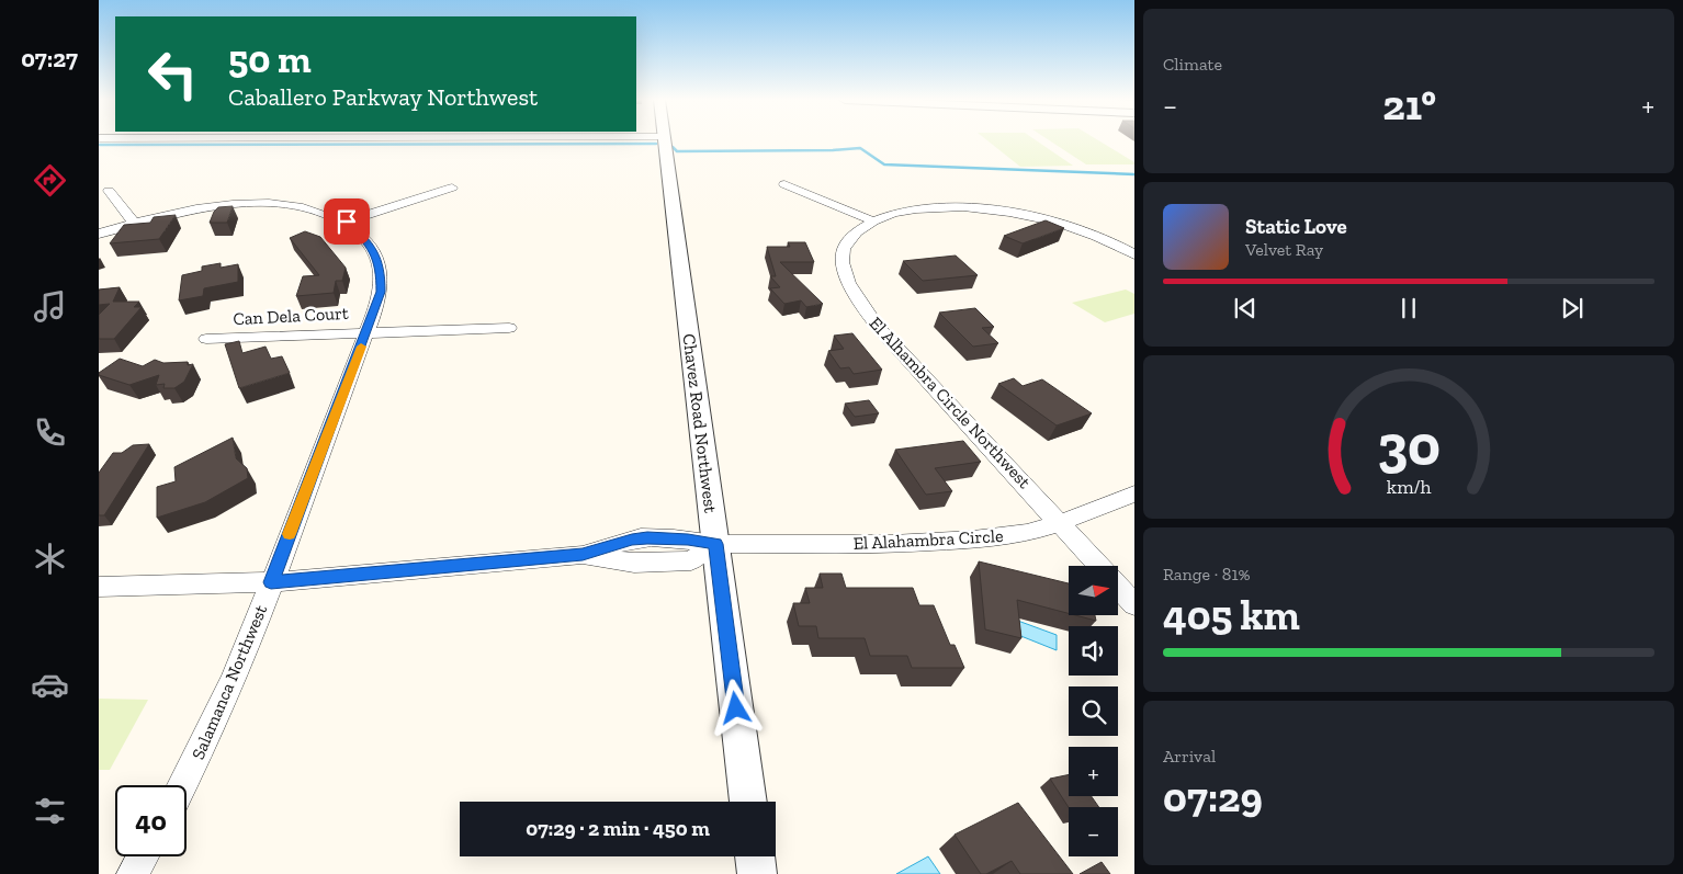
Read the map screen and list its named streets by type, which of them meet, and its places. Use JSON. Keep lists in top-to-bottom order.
{
  "streets": {
    "street": [
      "Can Dela Court",
      "El Alhambra Circle Northwest",
      "Chavez Road Northwest",
      "El Alahambra Circle",
      "Salamanca Northwest"
    ]
  },
  "crossings": [
    ["Can Dela Court", "Salamanca Northwest"],
    ["El Alhambra Circle Northwest", "El Alahambra Circle"],
    ["Chavez Road Northwest", "El Alahambra Circle"],
    ["El Alahambra Circle", "Salamanca Northwest"]
  ],
  "north": "right",
  "page": {
    "tabs": "07:27",
    "tile": [
      "Climate",
      ["Range · 81%", "405 km"],
      ["Arrival", "07:29"]
    ],
    "turn": ["50 m", "Caballero Parkway Northwest"],
    "heat": ["−", "21°", "+"],
    "song": ["Static Love", "Velvet Ray"],
    "map_buttons": ["+", "−"],
    "limit": "40",
    "trip": "07:29 · 2 min · 450 m",
    "gauge": ["30", "km/h"]
  }
}
